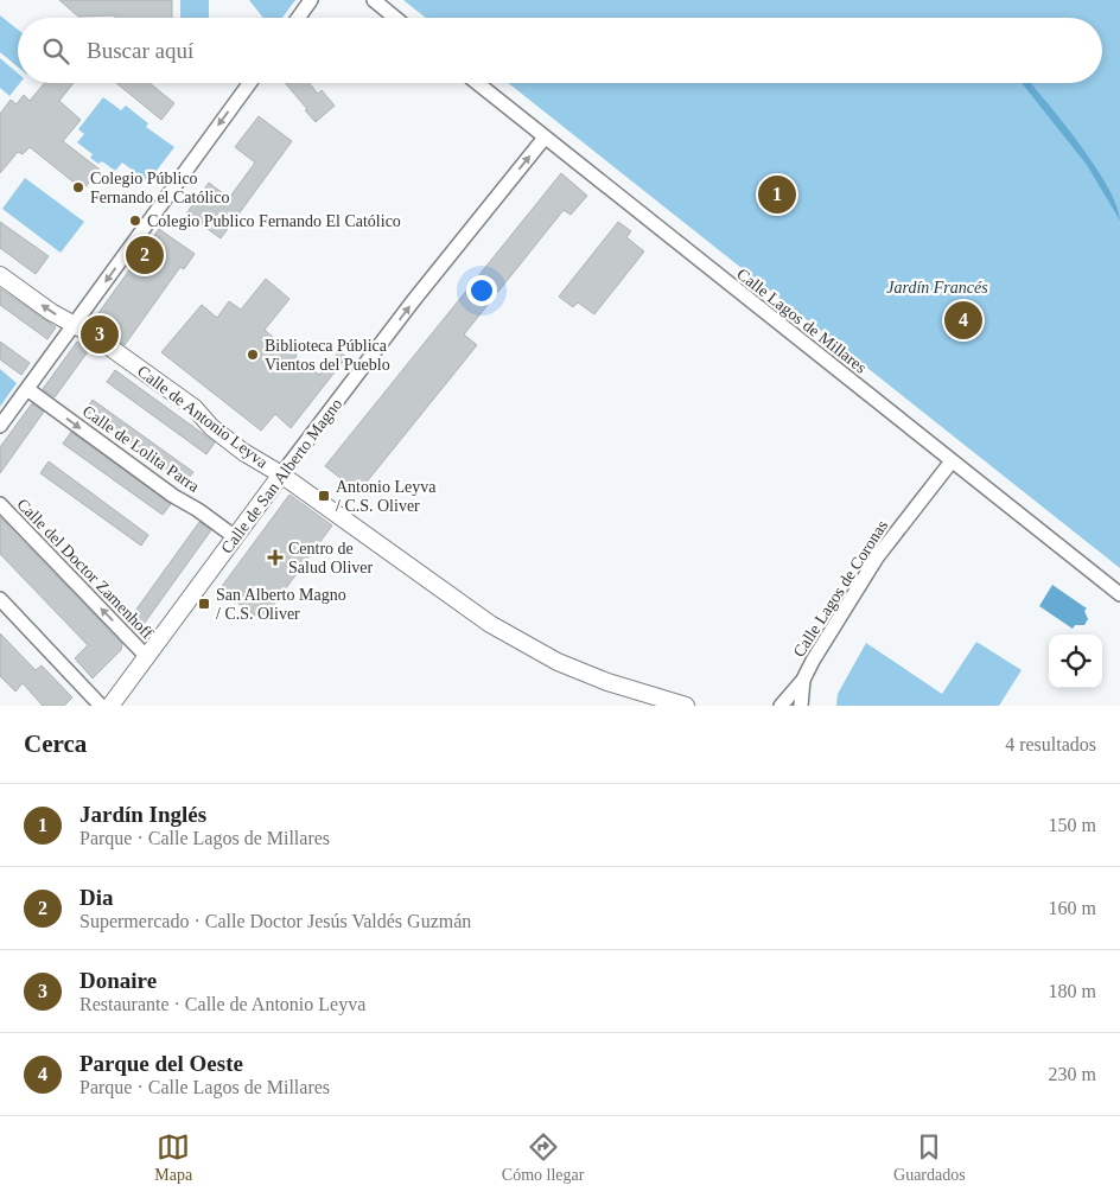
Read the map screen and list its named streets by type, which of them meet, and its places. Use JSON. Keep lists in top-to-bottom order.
{
  "streets": {
    "street": [
      "Calle Lagos de Millares",
      "Calle de Antonio Leyva",
      "Calle de Lolita Parra",
      "Calle de San Alberto Magno",
      "Calle del Doctor Zamenhoff",
      "Calle Lagos de Coronas"
    ]
  },
  "crossings": [
    ["Calle Lagos de Millares", "Calle de San Alberto Magno"],
    ["Calle Lagos de Millares", "Calle Lagos de Coronas"],
    ["Calle de Antonio Leyva", "Calle de San Alberto Magno"],
    ["Calle de Lolita Parra", "Calle de San Alberto Magno"],
    ["Calle de San Alberto Magno", "Calle del Doctor Zamenhoff"]
  ],
  "one_way": ["Calle de Lolita Parra", "Calle de San Alberto Magno"],
  "parks": ["Jardín Francés"],
  "places": {
    "other": ["Colegio Público Fernando el Católico", "Colegio Publico Fernando El Católico", "Biblioteca Pública Vientos del Pueblo"],
    "transit": ["Antonio Leyva / C.S. Oliver", "San Alberto Magno / C.S. Oliver"],
    "health": ["Centro de Salud Oliver"]
  },
  "page": {
    "search": "Buscar aquí",
    "pins": [
      "1",
      "2",
      "4",
      "3"
    ],
    "heading": ["Cerca", "4 resultados"],
    "list": [
      {
        "mark": "1",
        "name": "Jardín Inglés",
        "note": "Parque · Calle Lagos de Millares",
        "value": "150 m"
      },
      {
        "mark": "2",
        "name": "Dia",
        "note": "Supermercado · Calle Doctor Jesús Valdés Guzmán",
        "value": "160 m"
      },
      {
        "mark": "3",
        "name": "Donaire",
        "note": "Restaurante · Calle de Antonio Leyva",
        "value": "180 m"
      },
      {
        "mark": "4",
        "name": "Parque del Oeste",
        "note": "Parque · Calle Lagos de Millares",
        "value": "230 m"
      }
    ],
    "nav": ["Mapa", "Cómo llegar", "Guardados"]
  }
}
